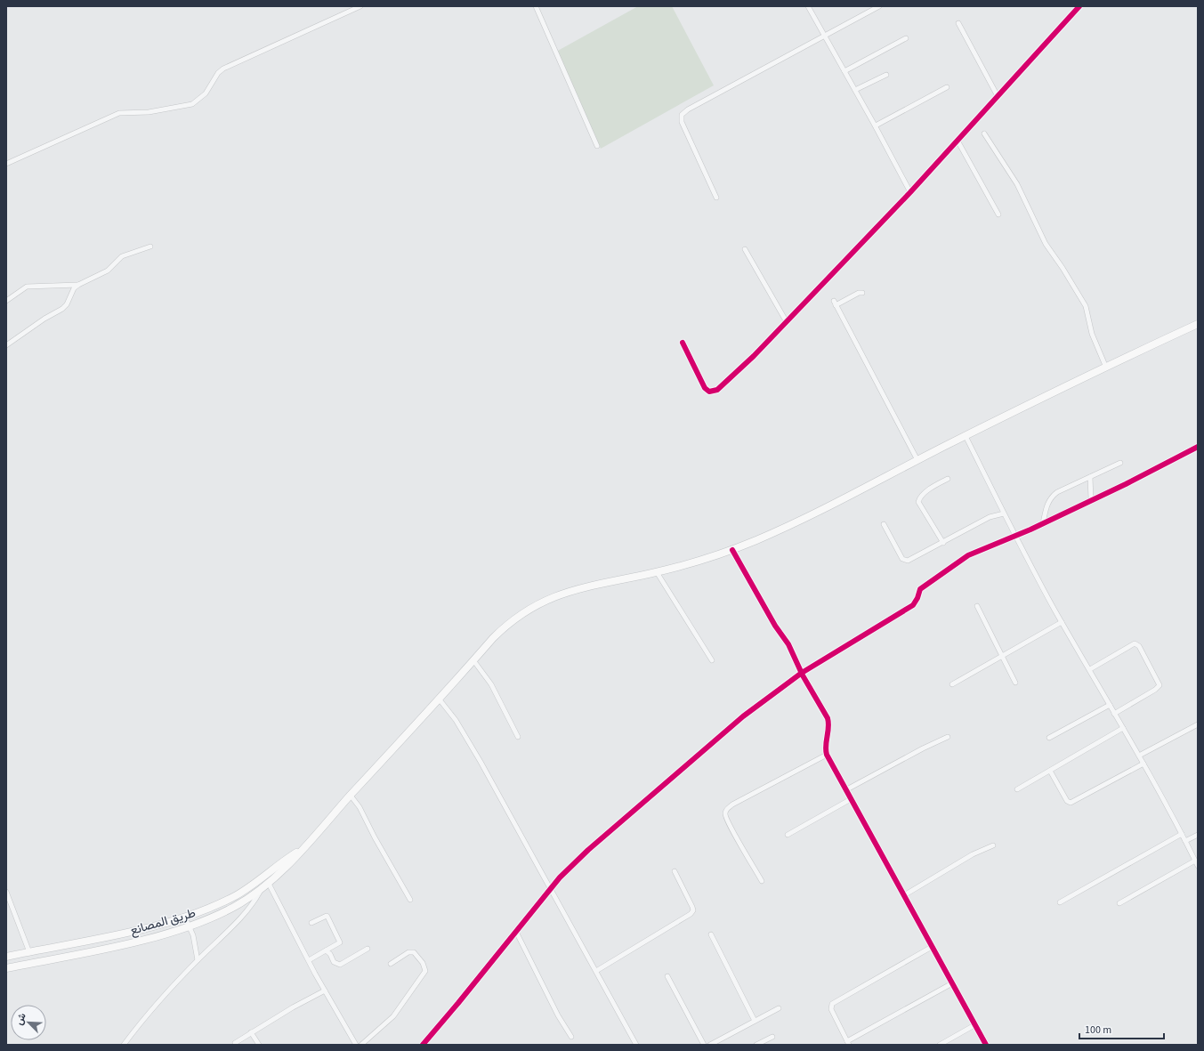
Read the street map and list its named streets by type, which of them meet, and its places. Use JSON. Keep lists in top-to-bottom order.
{
  "streets": {
    "main road": ["طريق المصانع"]
  },
  "scale_bar": "100 m",
  "north": "top left"
}
